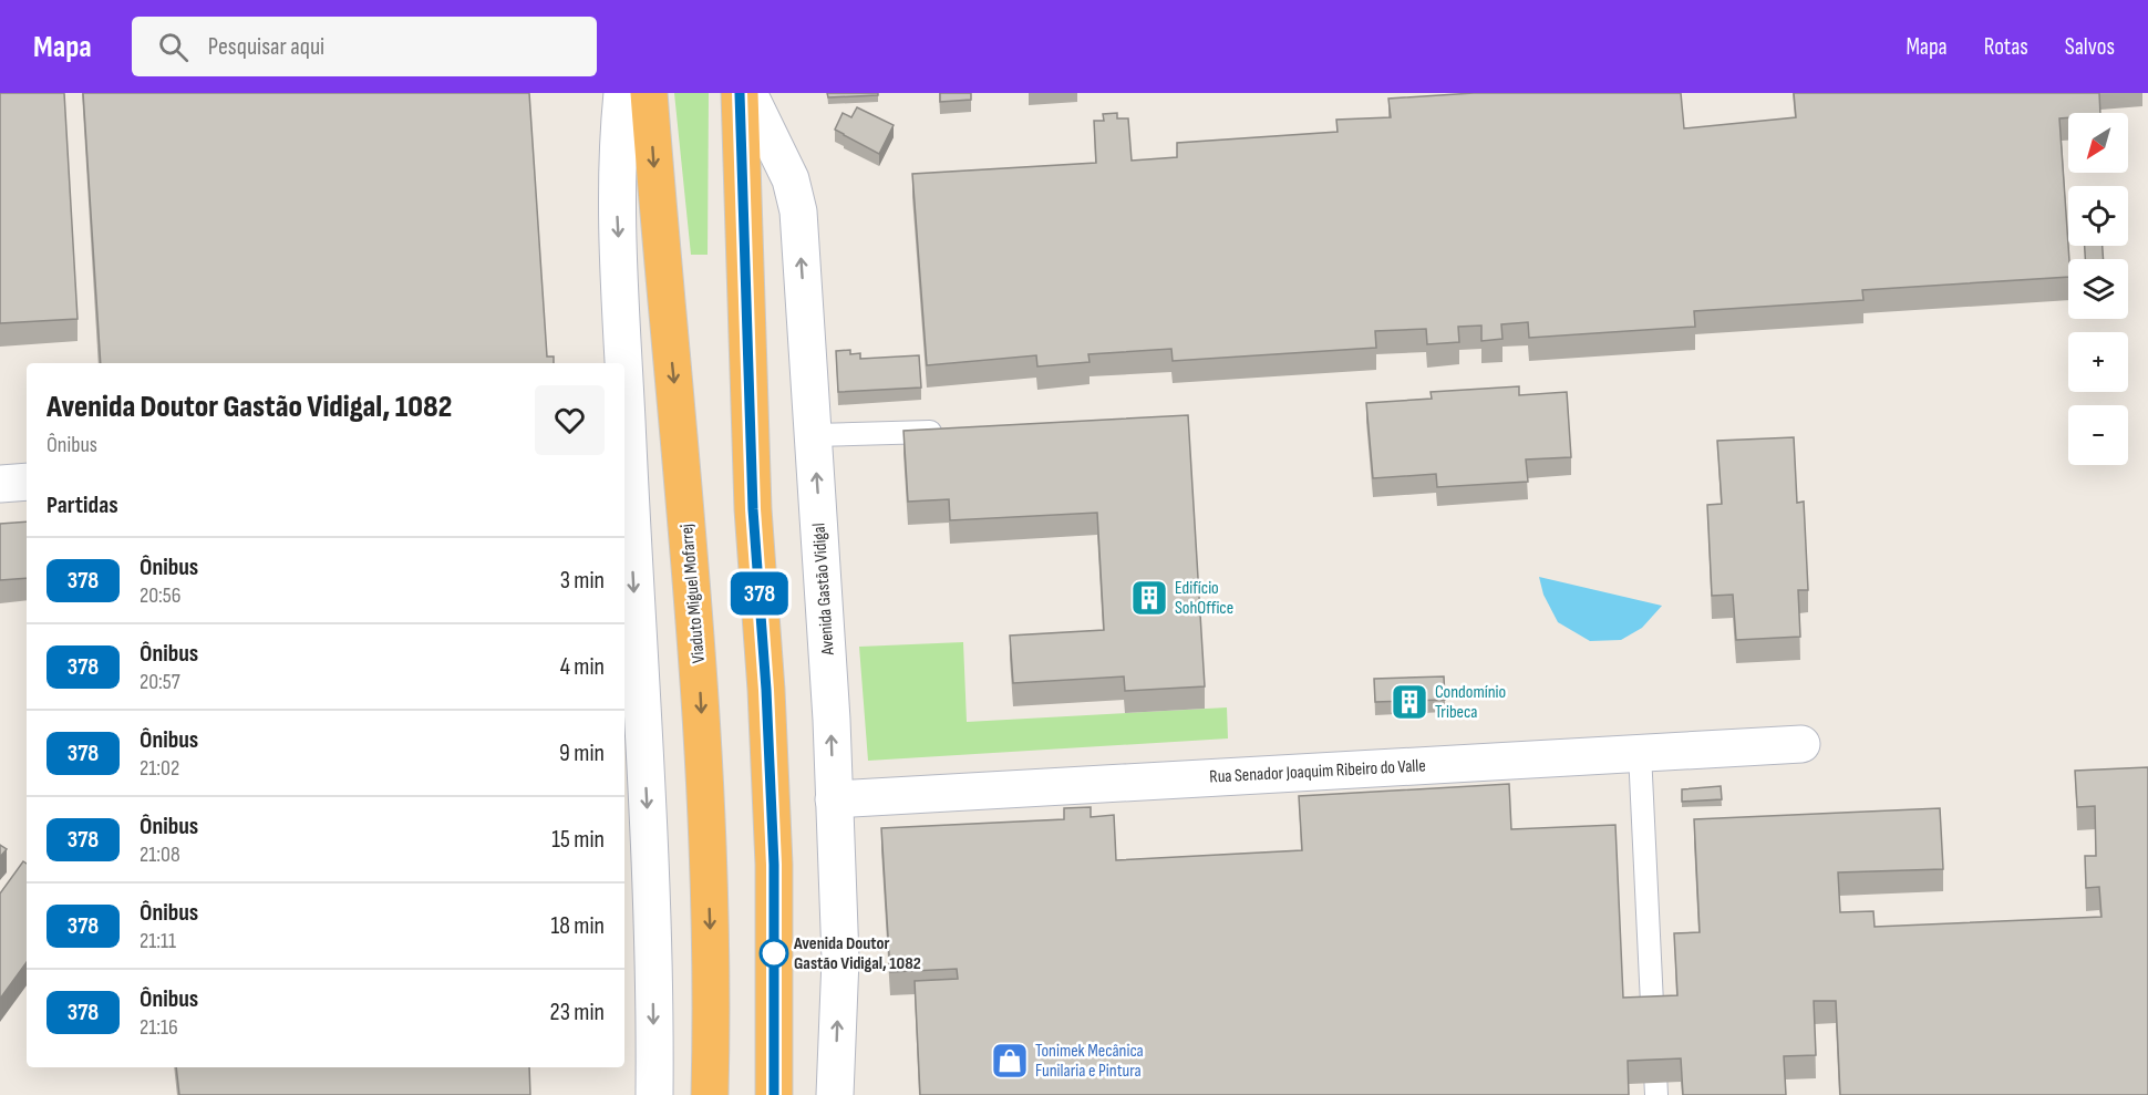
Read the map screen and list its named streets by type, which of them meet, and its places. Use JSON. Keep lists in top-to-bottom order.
{
  "streets": {
    "highway": ["Viaduto Miguel Mofarrej"],
    "street": ["Avenida Gastão Vidigal", "Rua Senador Joaquim Ribeiro do Valle"]
  },
  "crossings": [
    ["Avenida Gastão Vidigal", "Rua Senador Joaquim Ribeiro do Valle"]
  ],
  "places": {
    "building": ["Edifício SohOffice", "Condomínio Tribeca"],
    "other": ["Avenida Doutor Gastão Vidigal, 1082"],
    "shop": ["Tonimek Mecânica Funilaria e Pintura"]
  },
  "lines": ["bus line 378"],
  "north": "bottom left",
  "page": {
    "header": "Mapa",
    "search": "Pesquisar aqui",
    "nav": ["Mapa", "Rotas", "Salvos"],
    "on_map": "378",
    "map_buttons": ["+", "−"],
    "heading": [
      ["Avenida Doutor Gastão Vidigal, 1082", "Ônibus"],
      "Partidas"
    ],
    "list": [
      {
        "mark": "378",
        "name": "Ônibus",
        "note": "20:56",
        "value": "3 min"
      },
      {
        "mark": "378",
        "name": "Ônibus",
        "note": "20:57",
        "value": "4 min"
      },
      {
        "mark": "378",
        "name": "Ônibus",
        "note": "21:02",
        "value": "9 min"
      },
      {
        "mark": "378",
        "name": "Ônibus",
        "note": "21:08",
        "value": "15 min"
      },
      {
        "mark": "378",
        "name": "Ônibus",
        "note": "21:11",
        "value": "18 min"
      },
      {
        "mark": "378",
        "name": "Ônibus",
        "note": "21:16",
        "value": "23 min"
      }
    ]
  }
}
